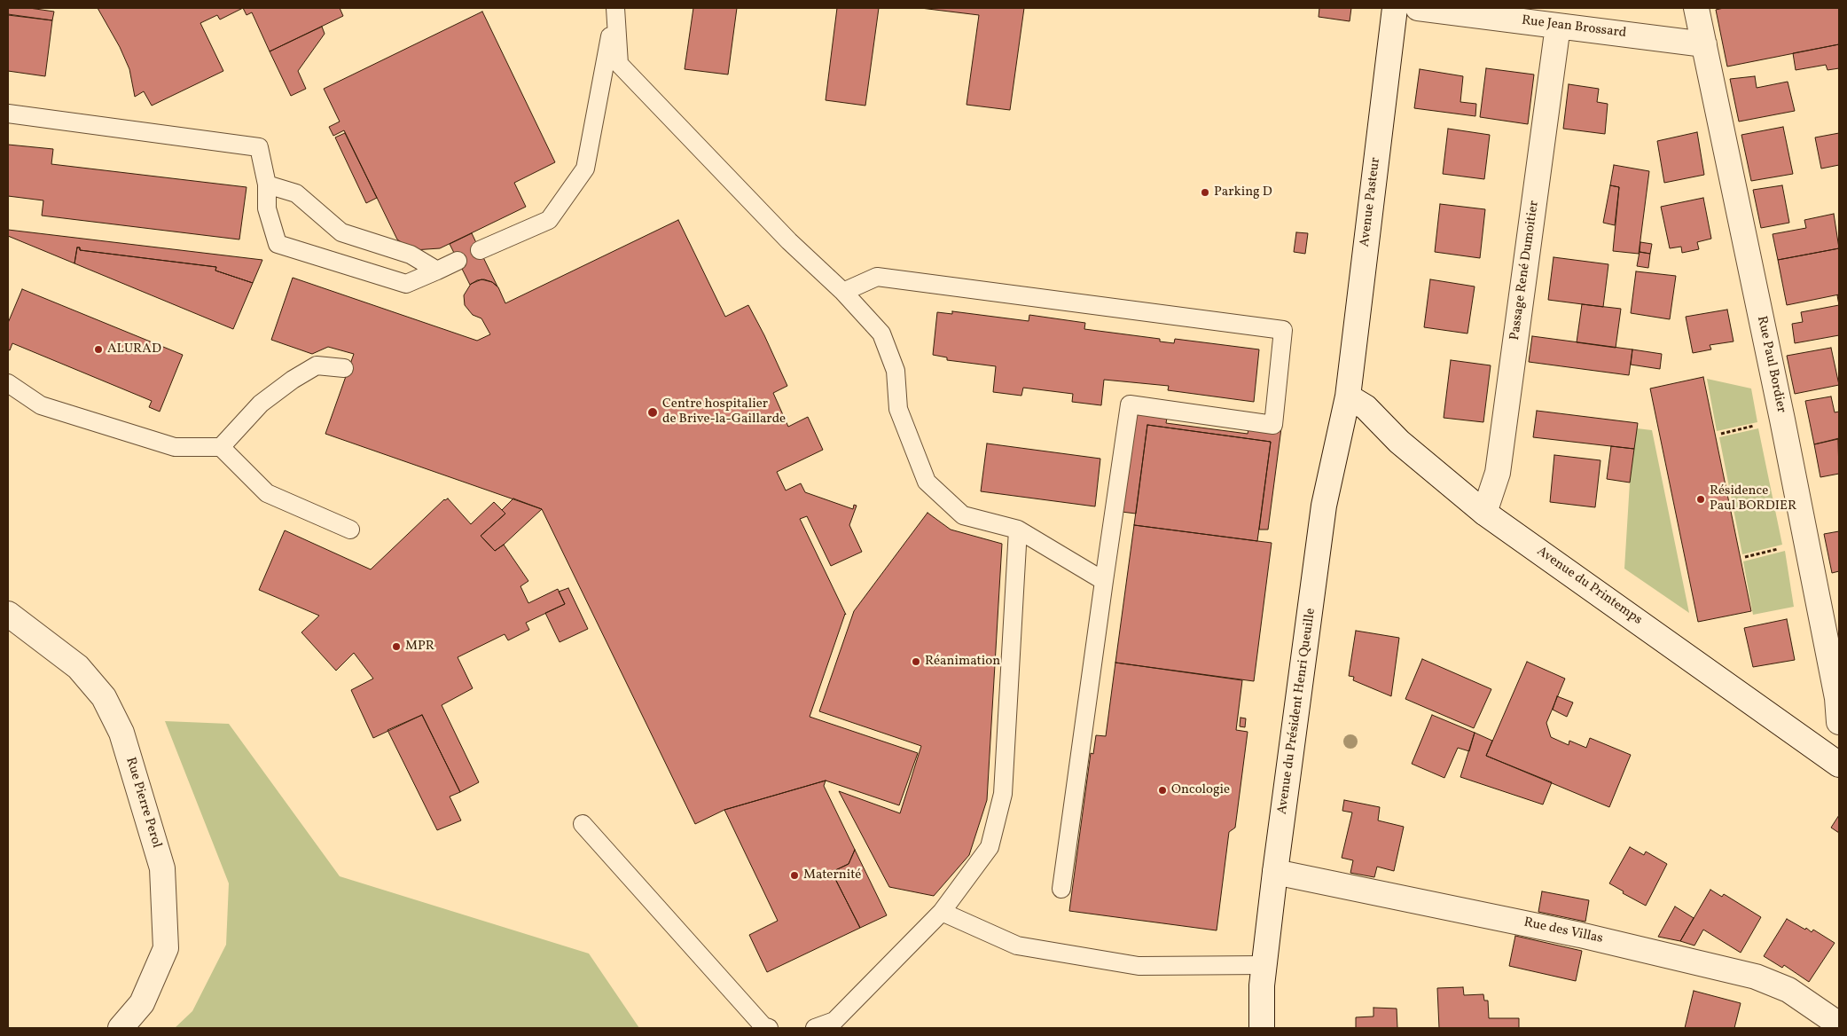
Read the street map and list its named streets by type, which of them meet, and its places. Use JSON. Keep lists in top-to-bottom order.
{
  "streets": {
    "street": [
      "Rue Jean Brossard",
      "Avenue Pasteur",
      "Passage René Dumoitier",
      "Rue Paul Bordier",
      "Avenue du Printemps",
      "Avenue du Président Henri Queuille",
      "Rue Pierre Perol",
      "Rue des Villas"
    ]
  },
  "crossings": [
    ["Rue Jean Brossard", "Passage René Dumoitier"],
    ["Rue Jean Brossard", "Rue Paul Bordier"],
    ["Avenue Pasteur", "Avenue du Printemps"],
    ["Avenue Pasteur", "Avenue du Président Henri Queuille"],
    ["Passage René Dumoitier", "Avenue du Printemps"],
    ["Avenue du Printemps", "Avenue du Président Henri Queuille"],
    ["Avenue du Président Henri Queuille", "Rue des Villas"]
  ],
  "places": [
    "Parking D",
    "ALURAD",
    "Centre hospitalier de Brive-la-Gaillarde",
    "Résidence Paul BORDIER",
    "MPR",
    "Réanimation",
    "Oncologie",
    "Maternité"
  ]
}
